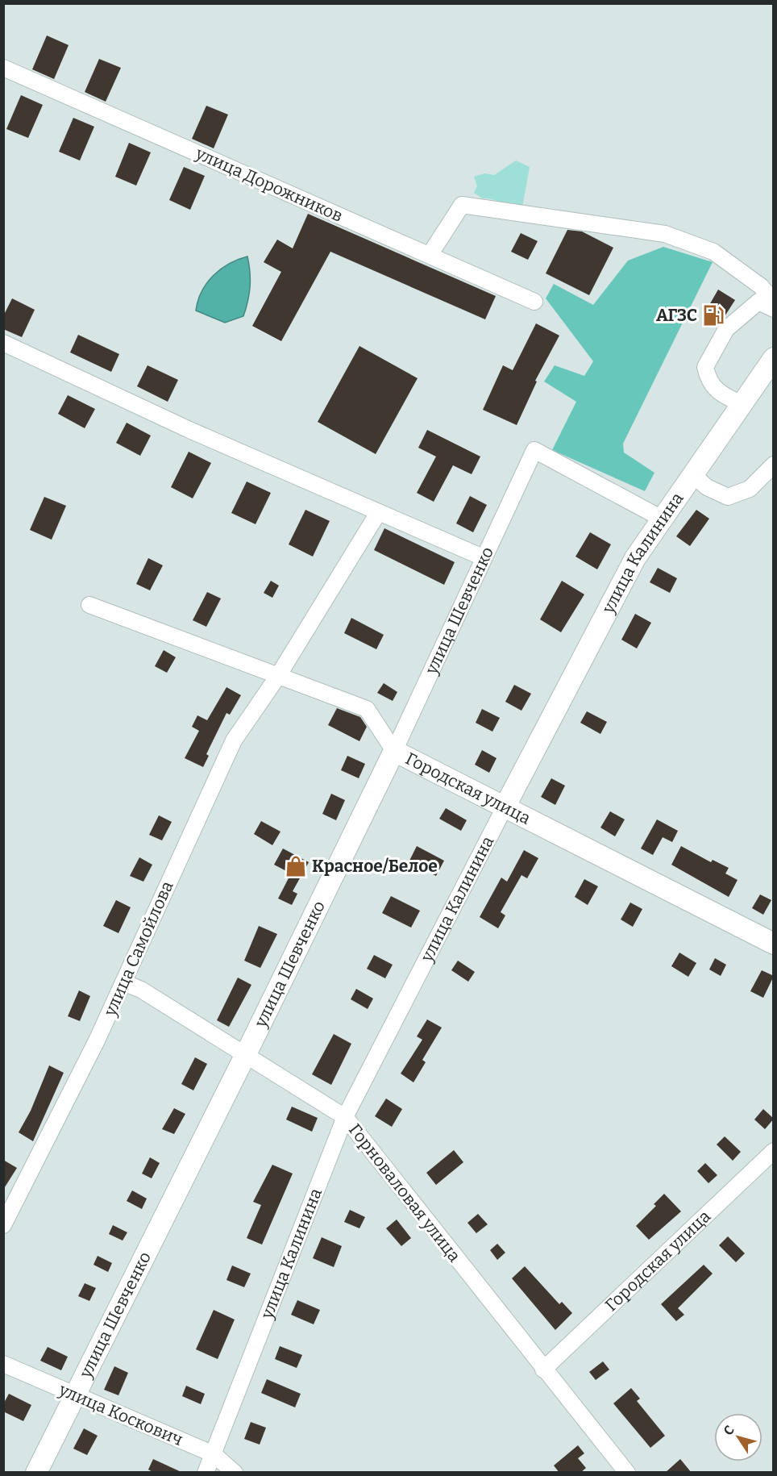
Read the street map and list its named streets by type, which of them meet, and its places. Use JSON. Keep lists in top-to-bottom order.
{
  "streets": {
    "main road": ["улица Калинина", "улица Шевченко", "Городская улица"],
    "street": [
      "улица Дорожников",
      "улица Самойлова",
      "Горноваловая улица",
      "улица Коскович"
    ]
  },
  "crossings": [
    ["улица Калинина", "улица Шевченко"],
    ["улица Калинина", "Городская улица"],
    ["улица Калинина", "Горноваловая улица"],
    ["улица Калинина", "улица Коскович"],
    ["улица Шевченко", "Городская улица"],
    ["улица Шевченко", "Горноваловая улица"],
    ["улица Шевченко", "улица Коскович"],
    ["Городская улица", "улица Самойлова"],
    ["Городская улица", "Горноваловая улица"],
    ["улица Самойлова", "Горноваловая улица"]
  ],
  "places": {
    "fuel station": ["АГЗС"],
    "shop": ["Красное/Белое"]
  },
  "north": "top left"
}
